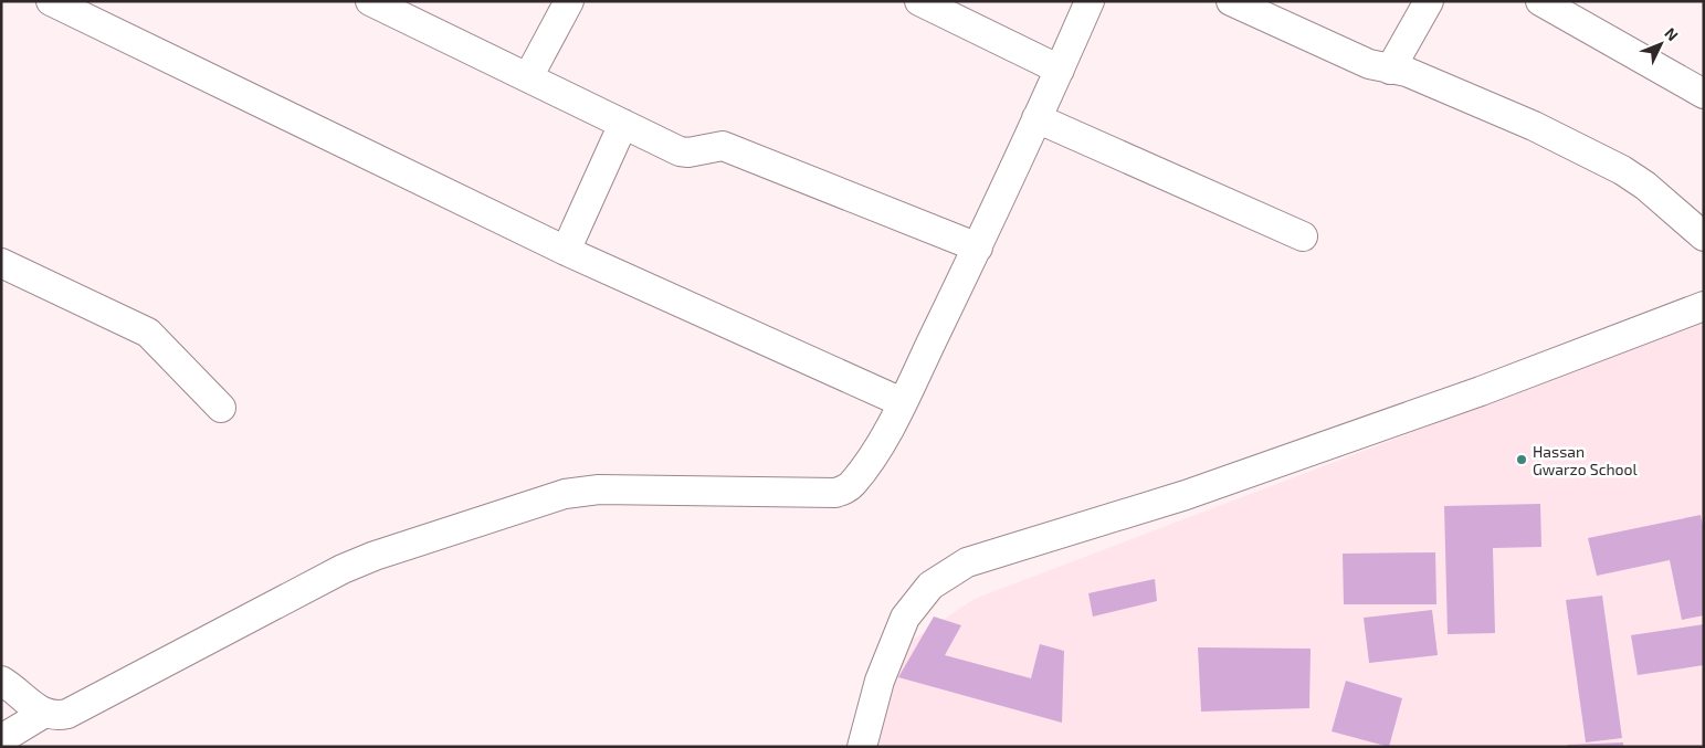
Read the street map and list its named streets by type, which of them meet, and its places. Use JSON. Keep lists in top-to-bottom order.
{
  "places": ["Hassan Gwarzo School"],
  "north": "top right"
}
